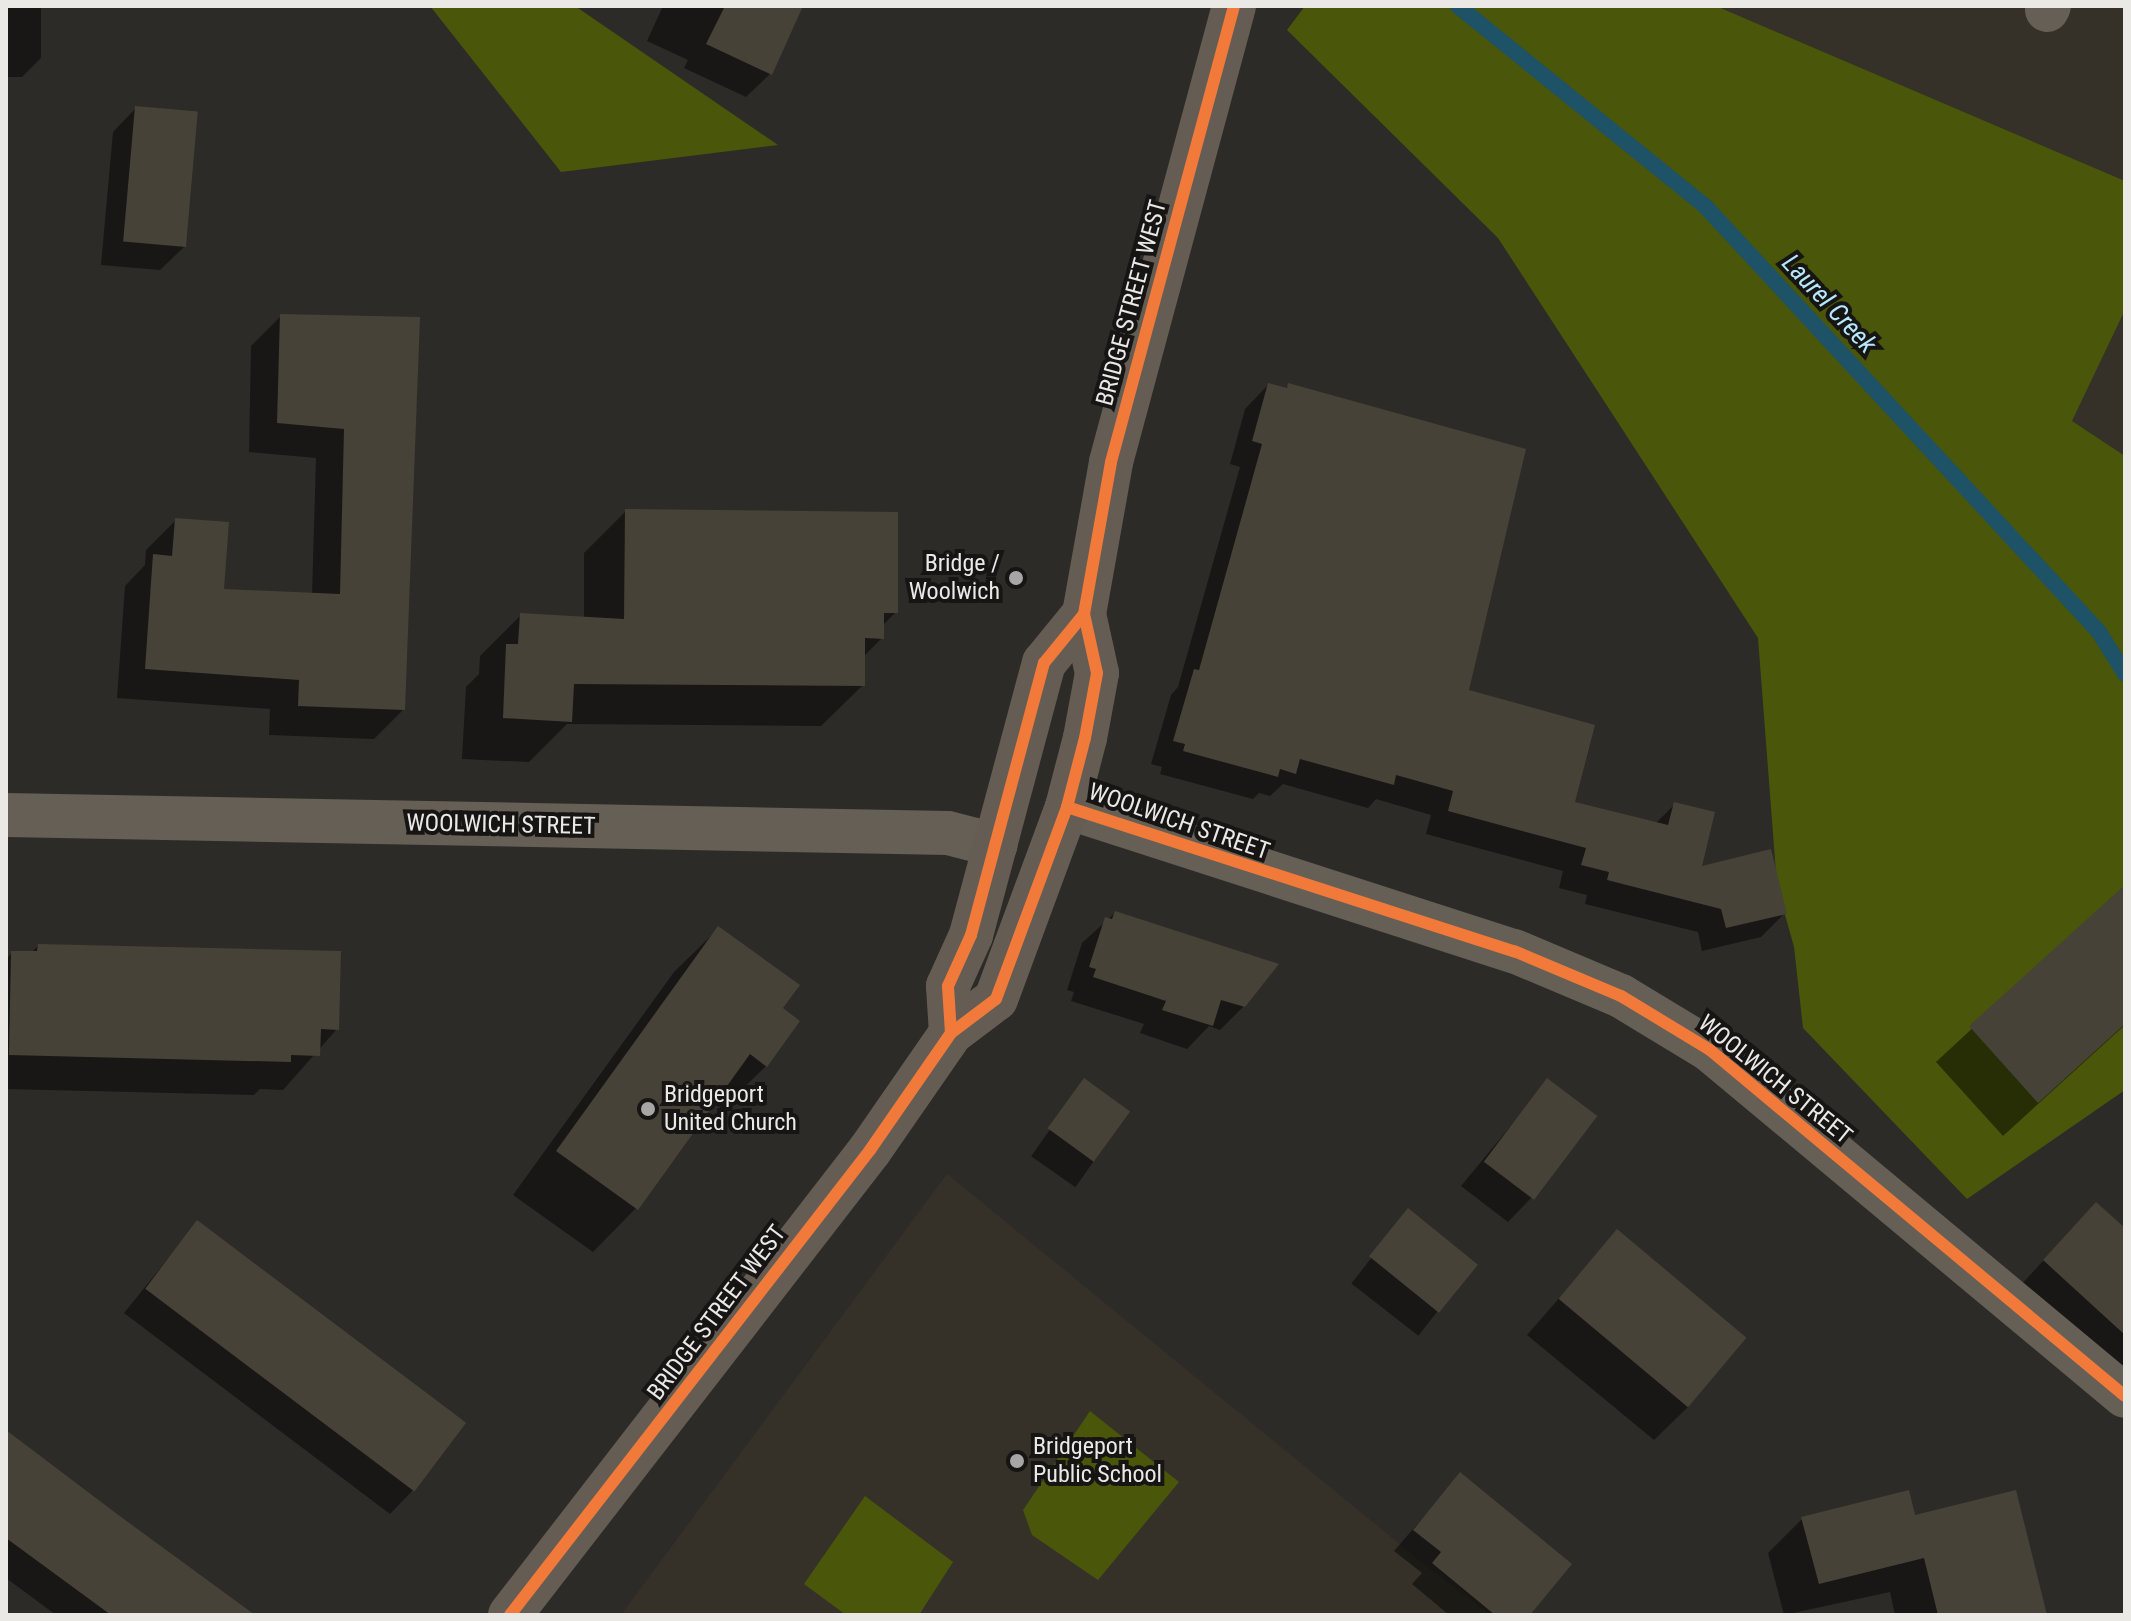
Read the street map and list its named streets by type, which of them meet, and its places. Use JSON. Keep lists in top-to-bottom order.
{
  "streets": {
    "main road": ["BRIDGE STREET WEST"],
    "street": ["WOOLWICH STREET"]
  },
  "crossings": [
    ["BRIDGE STREET WEST", "WOOLWICH STREET"]
  ],
  "water": ["Laurel Creek"],
  "places": ["Bridge / Woolwich", "Bridgeport United Church", "Bridgeport Public School"]
}
